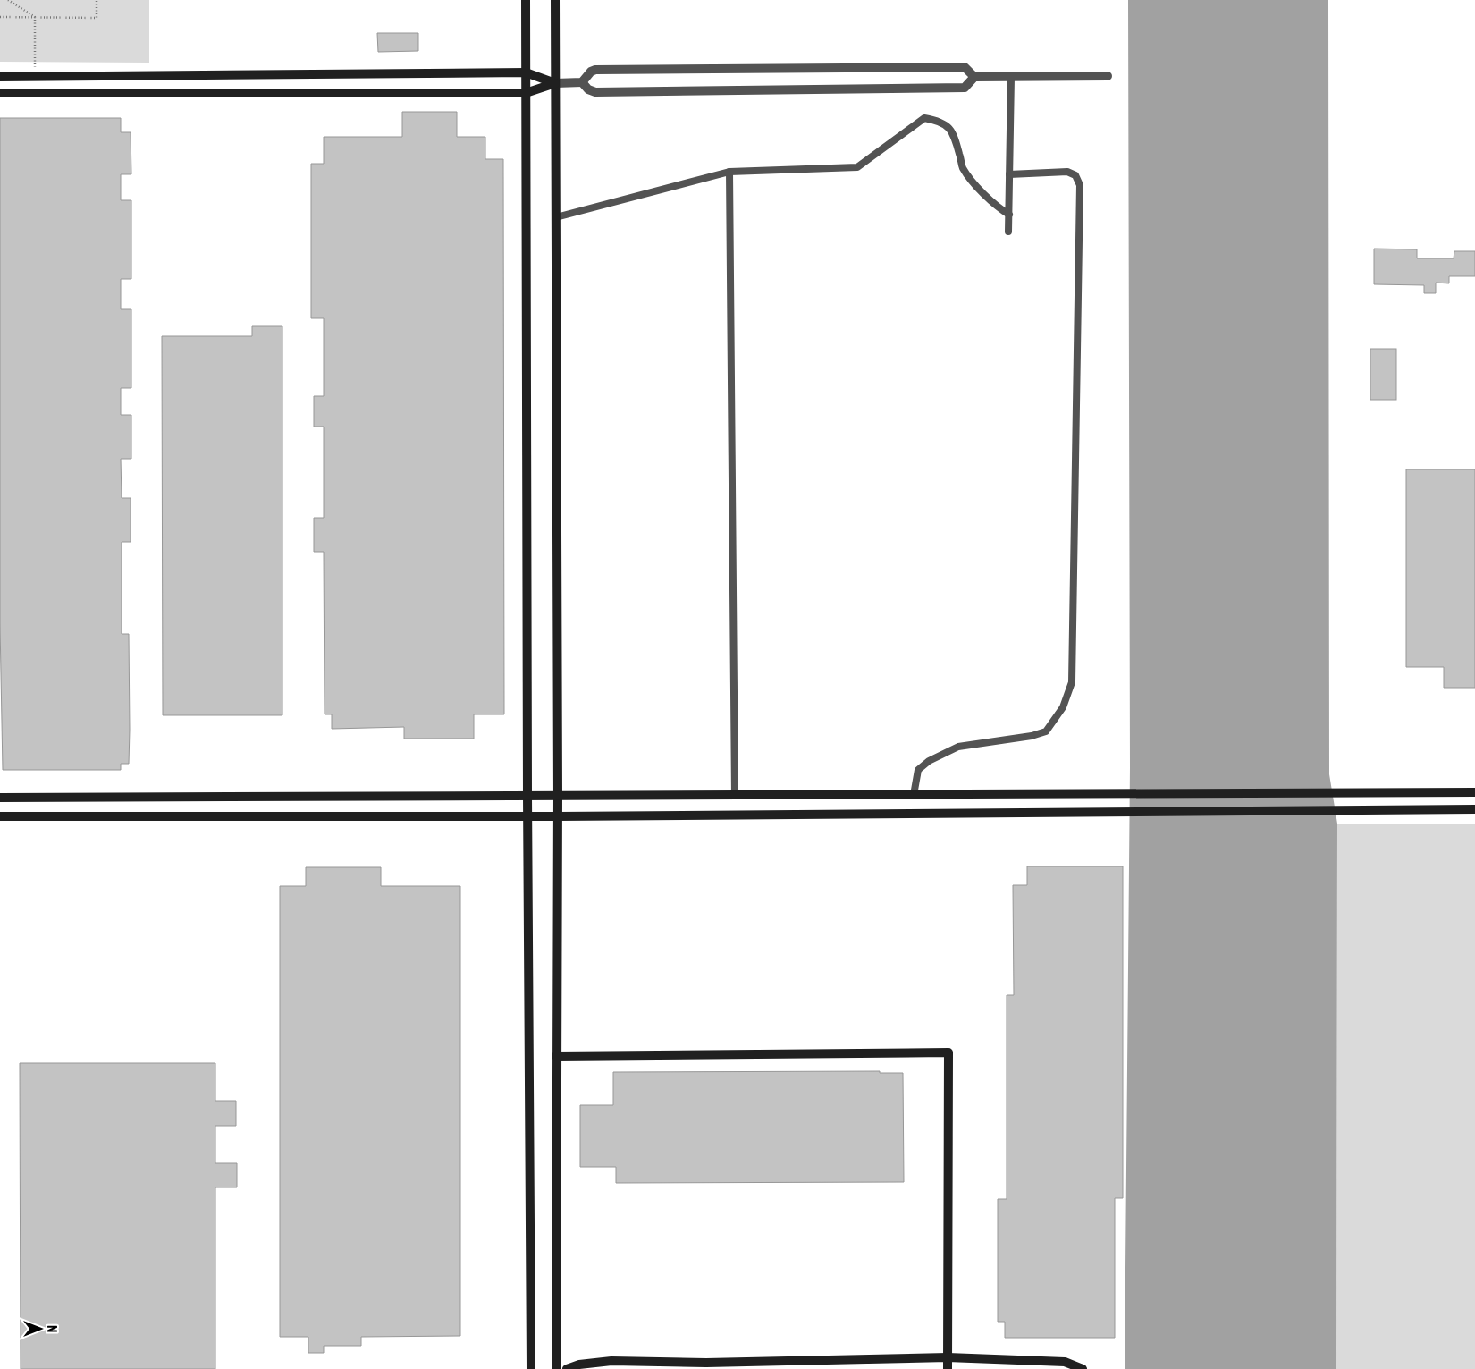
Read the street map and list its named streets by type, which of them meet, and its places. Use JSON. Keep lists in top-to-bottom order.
{
  "north": "right"
}
